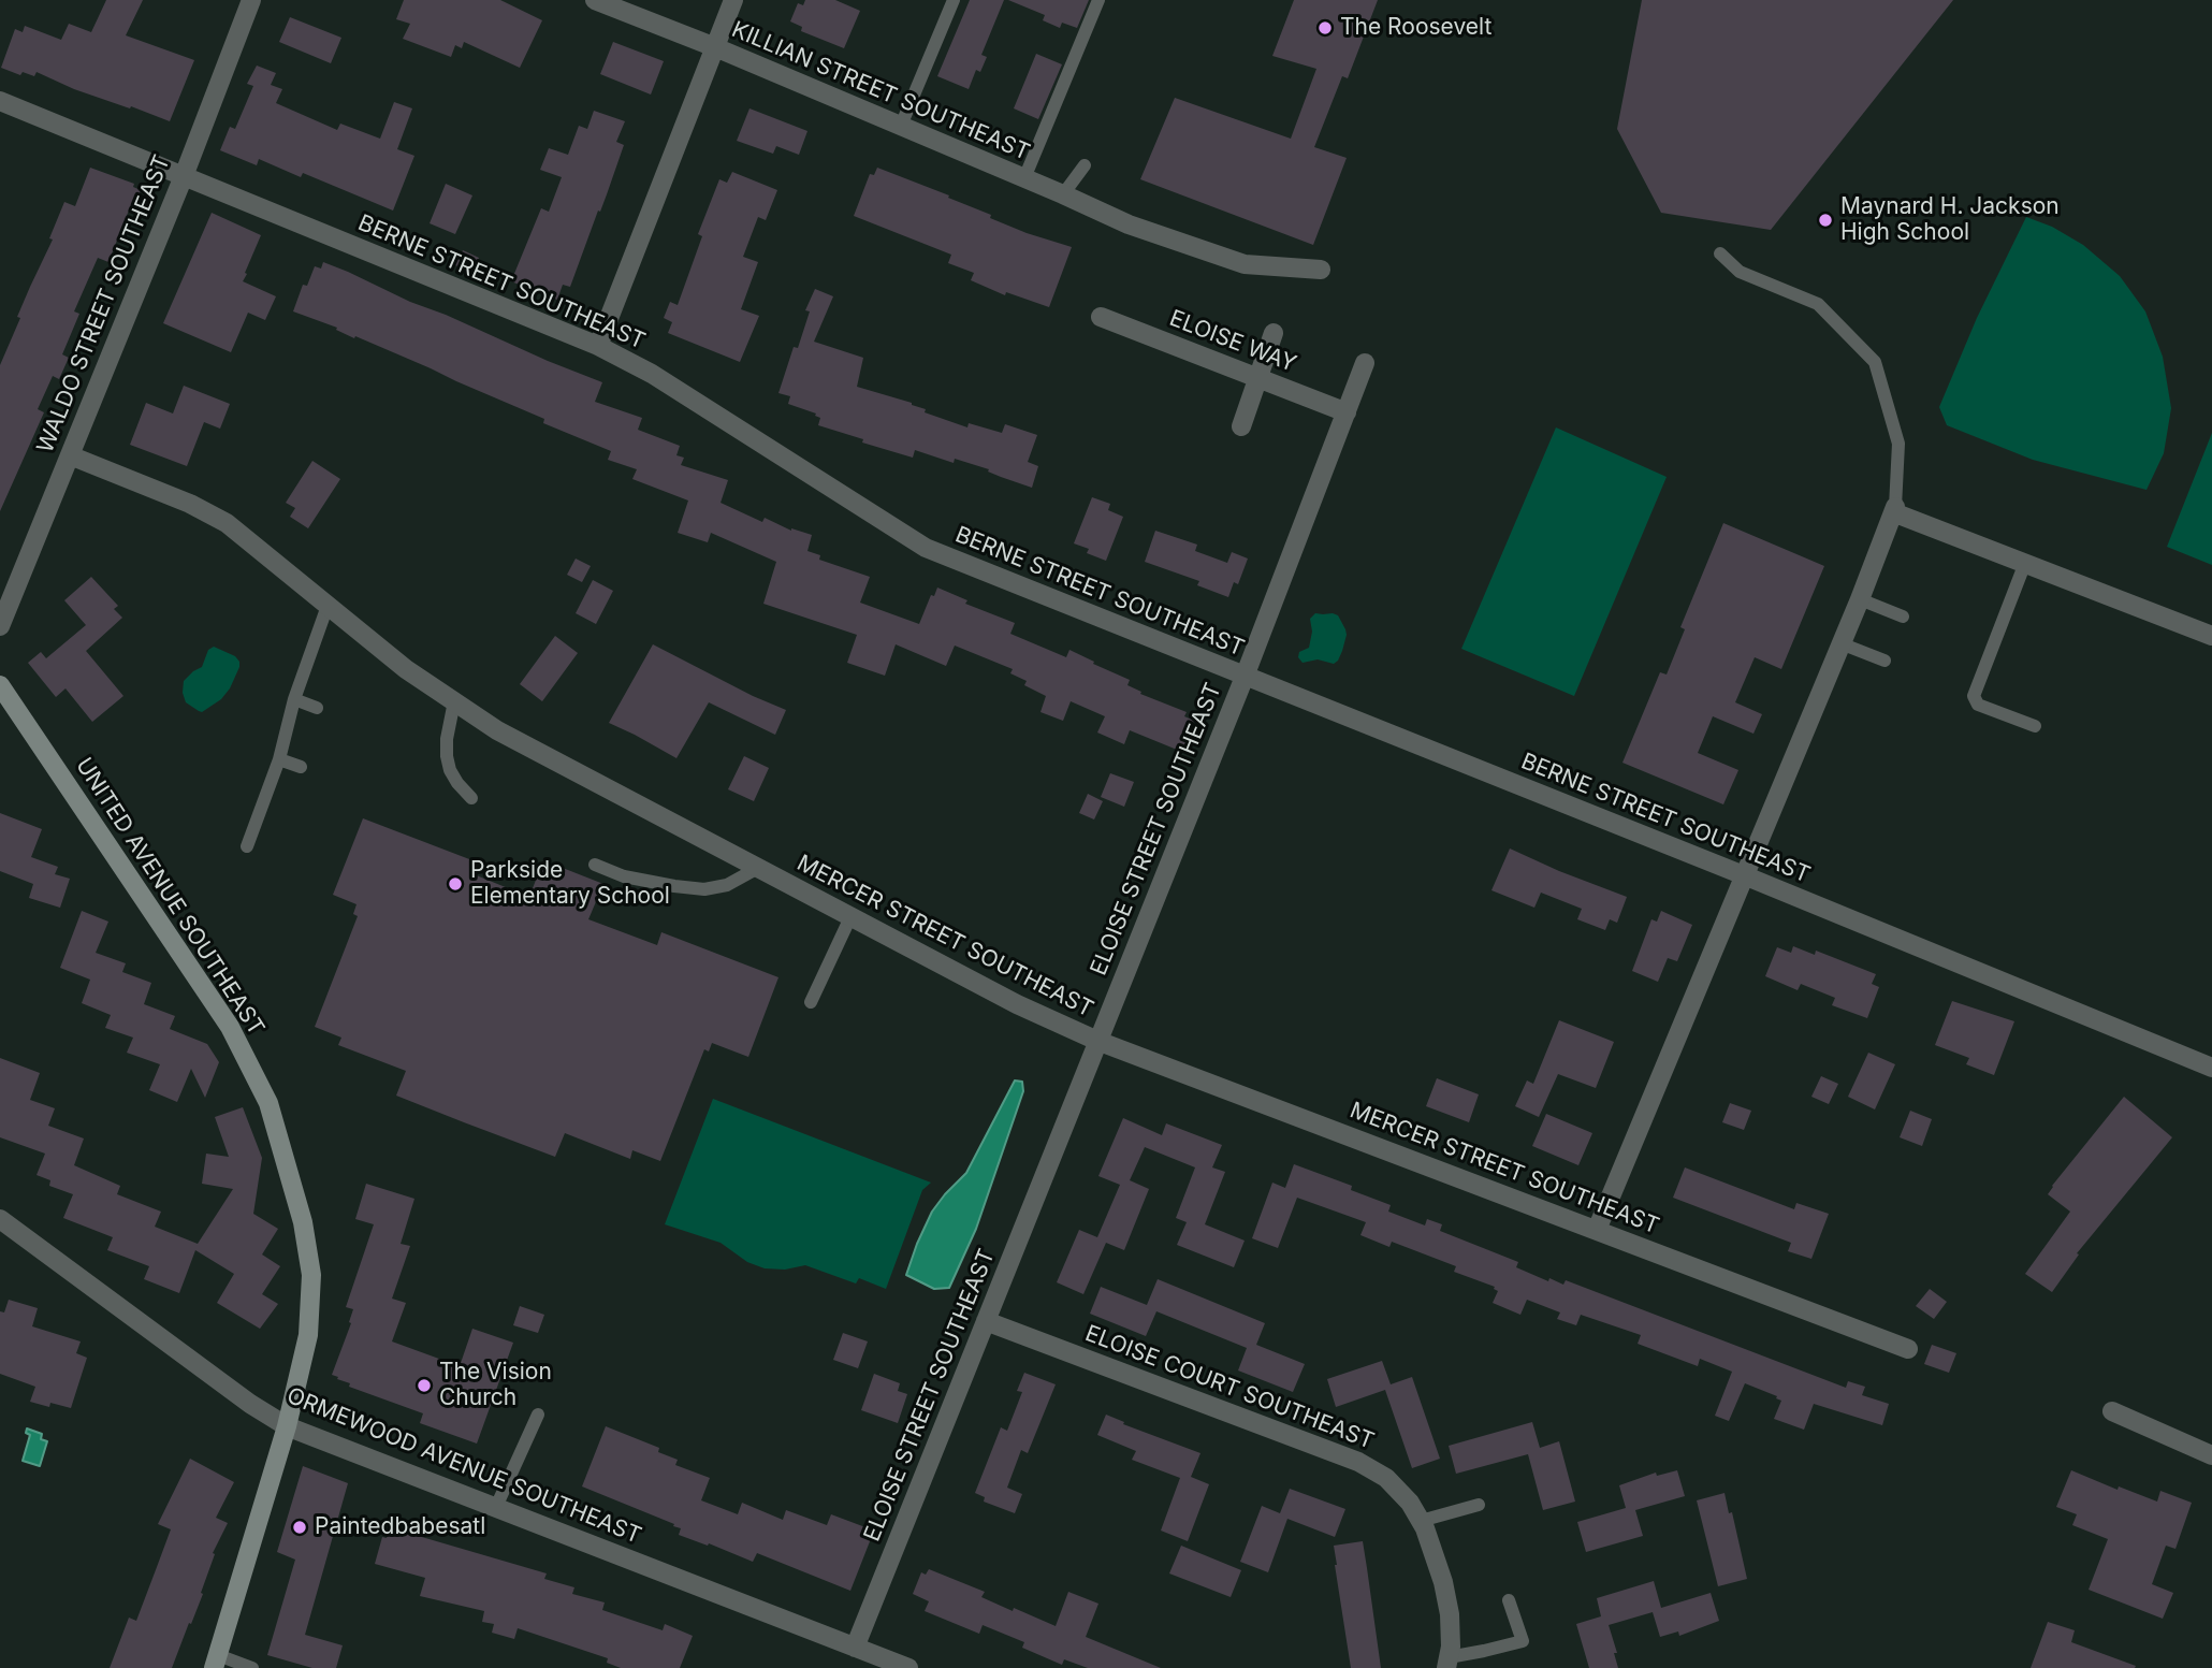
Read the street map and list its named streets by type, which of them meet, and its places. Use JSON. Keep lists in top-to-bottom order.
{
  "streets": {
    "street": [
      "KILLIAN STREET SOUTHEAST",
      "BERNE STREET SOUTHEAST",
      "WALDO STREET SOUTHEAST",
      "ELOISE WAY",
      "ELOISE STREET SOUTHEAST",
      "UNITED AVENUE SOUTHEAST",
      "MERCER STREET SOUTHEAST",
      "ELOISE COURT SOUTHEAST",
      "ORMEWOOD AVENUE SOUTHEAST"
    ]
  },
  "crossings": [
    ["BERNE STREET SOUTHEAST", "WALDO STREET SOUTHEAST"],
    ["BERNE STREET SOUTHEAST", "ELOISE STREET SOUTHEAST"],
    ["WALDO STREET SOUTHEAST", "MERCER STREET SOUTHEAST"],
    ["ELOISE WAY", "ELOISE STREET SOUTHEAST"],
    ["ELOISE STREET SOUTHEAST", "MERCER STREET SOUTHEAST"],
    ["ELOISE STREET SOUTHEAST", "ELOISE COURT SOUTHEAST"],
    ["ELOISE STREET SOUTHEAST", "ORMEWOOD AVENUE SOUTHEAST"],
    ["UNITED AVENUE SOUTHEAST", "ORMEWOOD AVENUE SOUTHEAST"]
  ],
  "places": [
    "The Roosevelt",
    "Maynard H. Jackson High School",
    "Parkside Elementary School",
    "The Vision Church",
    "Paintedbabesatl"
  ]
}
